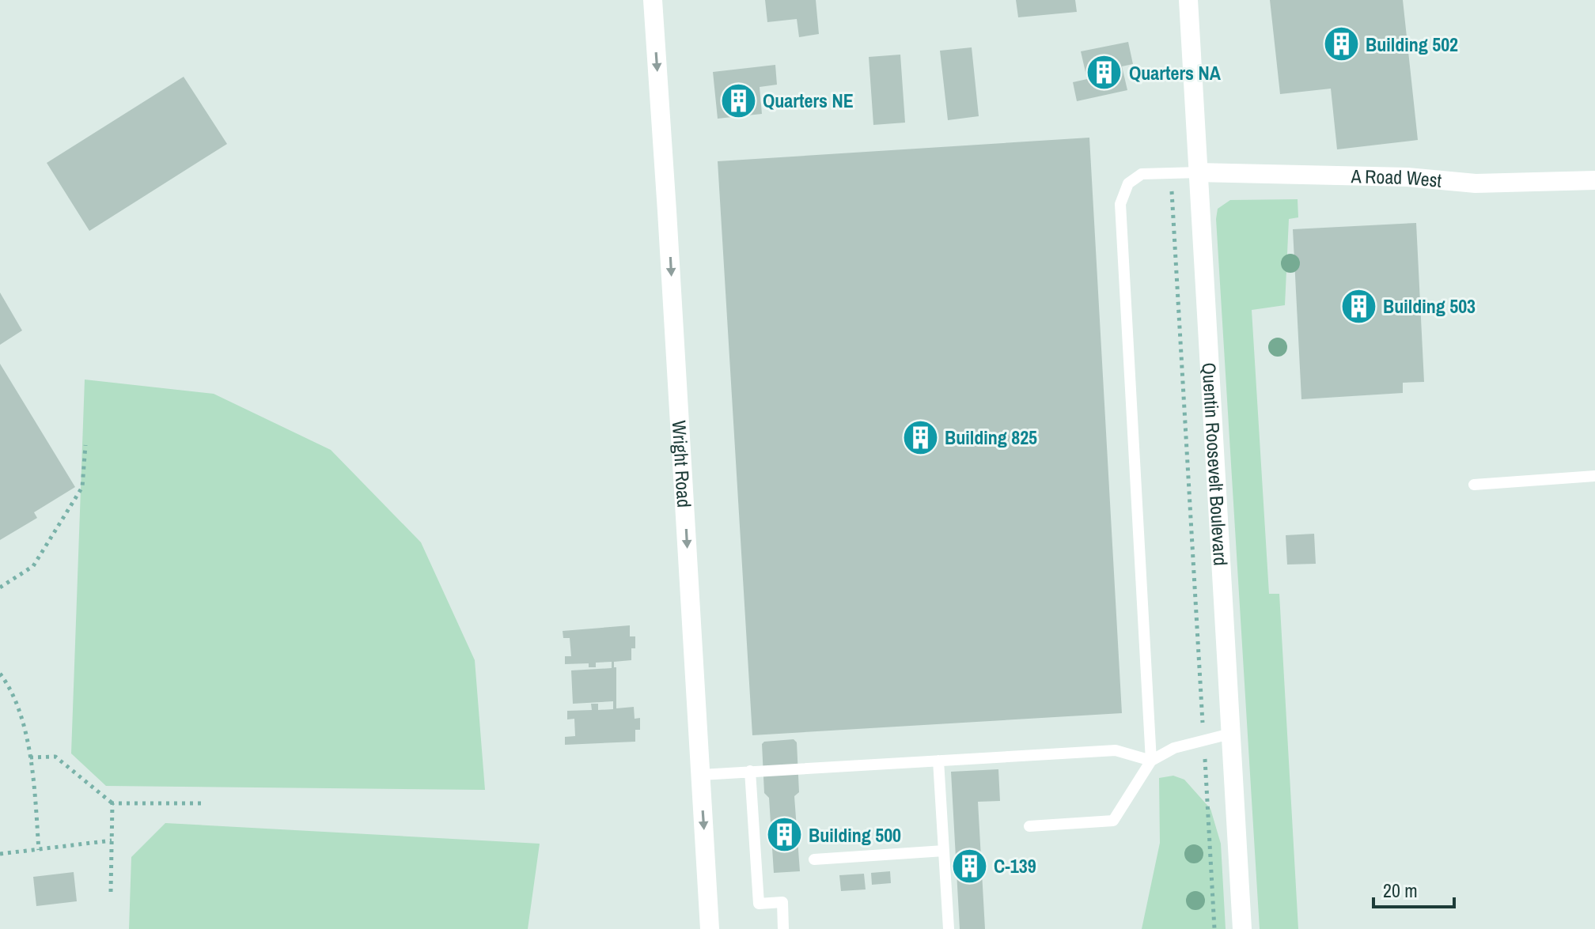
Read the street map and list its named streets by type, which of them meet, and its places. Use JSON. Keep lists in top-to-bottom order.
{
  "streets": {
    "street": ["A Road West", "Wright Road", "Quentin Roosevelt Boulevard"]
  },
  "crossings": [
    ["A Road West", "Quentin Roosevelt Boulevard"]
  ],
  "one_way": ["Wright Road"],
  "places": {
    "building": [
      "Building 502",
      "Quarters NA",
      "Quarters NE",
      "Building 503",
      "Building 825",
      "Building 500",
      "C-139"
    ]
  },
  "scale_bar": "20 m"
}
